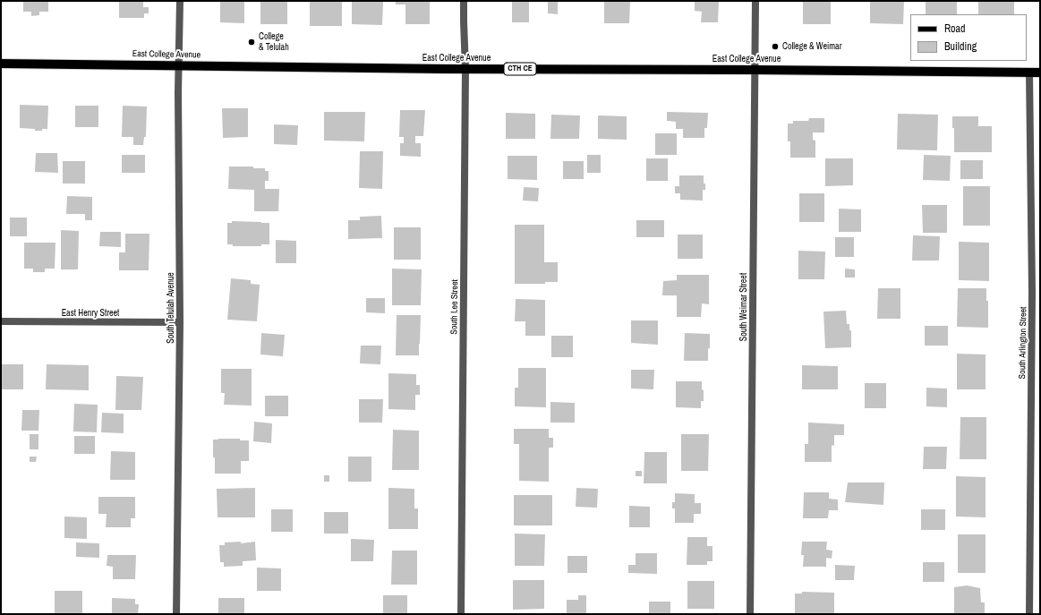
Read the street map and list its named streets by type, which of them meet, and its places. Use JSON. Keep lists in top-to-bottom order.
{
  "streets": {
    "main road": ["East College Avenue", "CTH CE"],
    "street": [
      "South Lee Street",
      "South Weimar Street",
      "South Telulah Avenue",
      "East Henry Street",
      "South Arlington Street"
    ]
  },
  "crossings": [
    ["East College Avenue", "South Lee Street"],
    ["East College Avenue", "South Weimar Street"],
    ["East College Avenue", "South Telulah Avenue"],
    ["East College Avenue", "South Arlington Street"],
    ["South Telulah Avenue", "East Henry Street"]
  ],
  "places": ["College & Telulah", "College & Weimar"],
  "legend": ["Road", "Building"]
}
